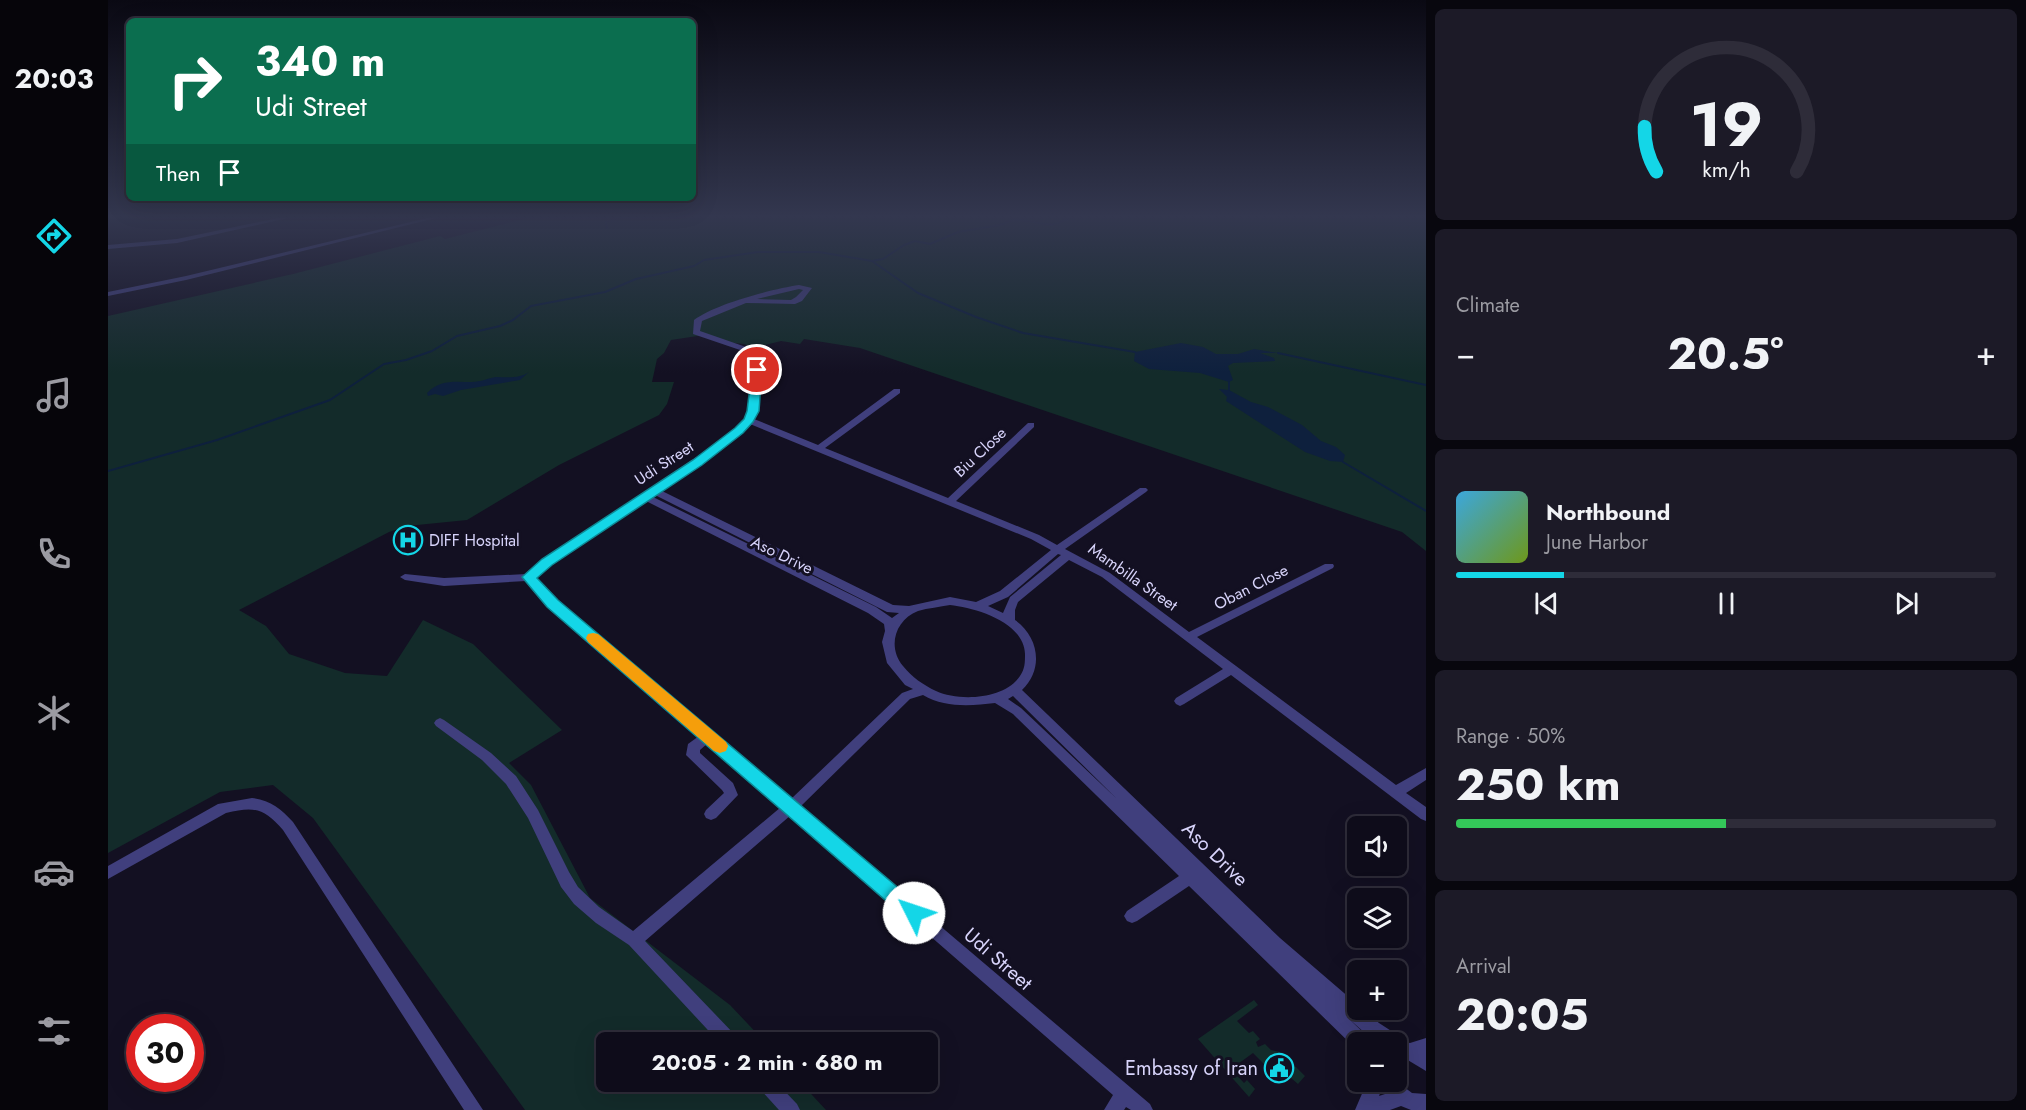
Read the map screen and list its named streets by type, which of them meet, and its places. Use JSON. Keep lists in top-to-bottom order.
{
  "streets": {
    "street": [
      "Biu Close",
      "Udi Street",
      "Aso Drive",
      "Mambilla Street",
      "Oban Close"
    ]
  },
  "crossings": [
    ["Biu Close", "Mambilla Street"],
    ["Udi Street", "Aso Drive"],
    ["Udi Street", "Mambilla Street"],
    ["Mambilla Street", "Oban Close"]
  ],
  "places": {
    "hospital": ["DIFF Hospital"],
    "public building": ["Embassy of Iran"]
  },
  "page": {
    "tabs": "20:03",
    "turn": ["340 m", "Udi Street"],
    "then": "Then",
    "tile": [
      "Climate",
      ["Range · 50%", "250 km"],
      ["Arrival", "20:05"]
    ],
    "heat": ["−", "20.5°", "+"],
    "song": ["Northbound", "June Harbor"],
    "map_buttons": ["+", "−"],
    "limit": "30",
    "trip": "20:05 · 2 min · 680 m",
    "gauge": ["19", "km/h"]
  }
}
